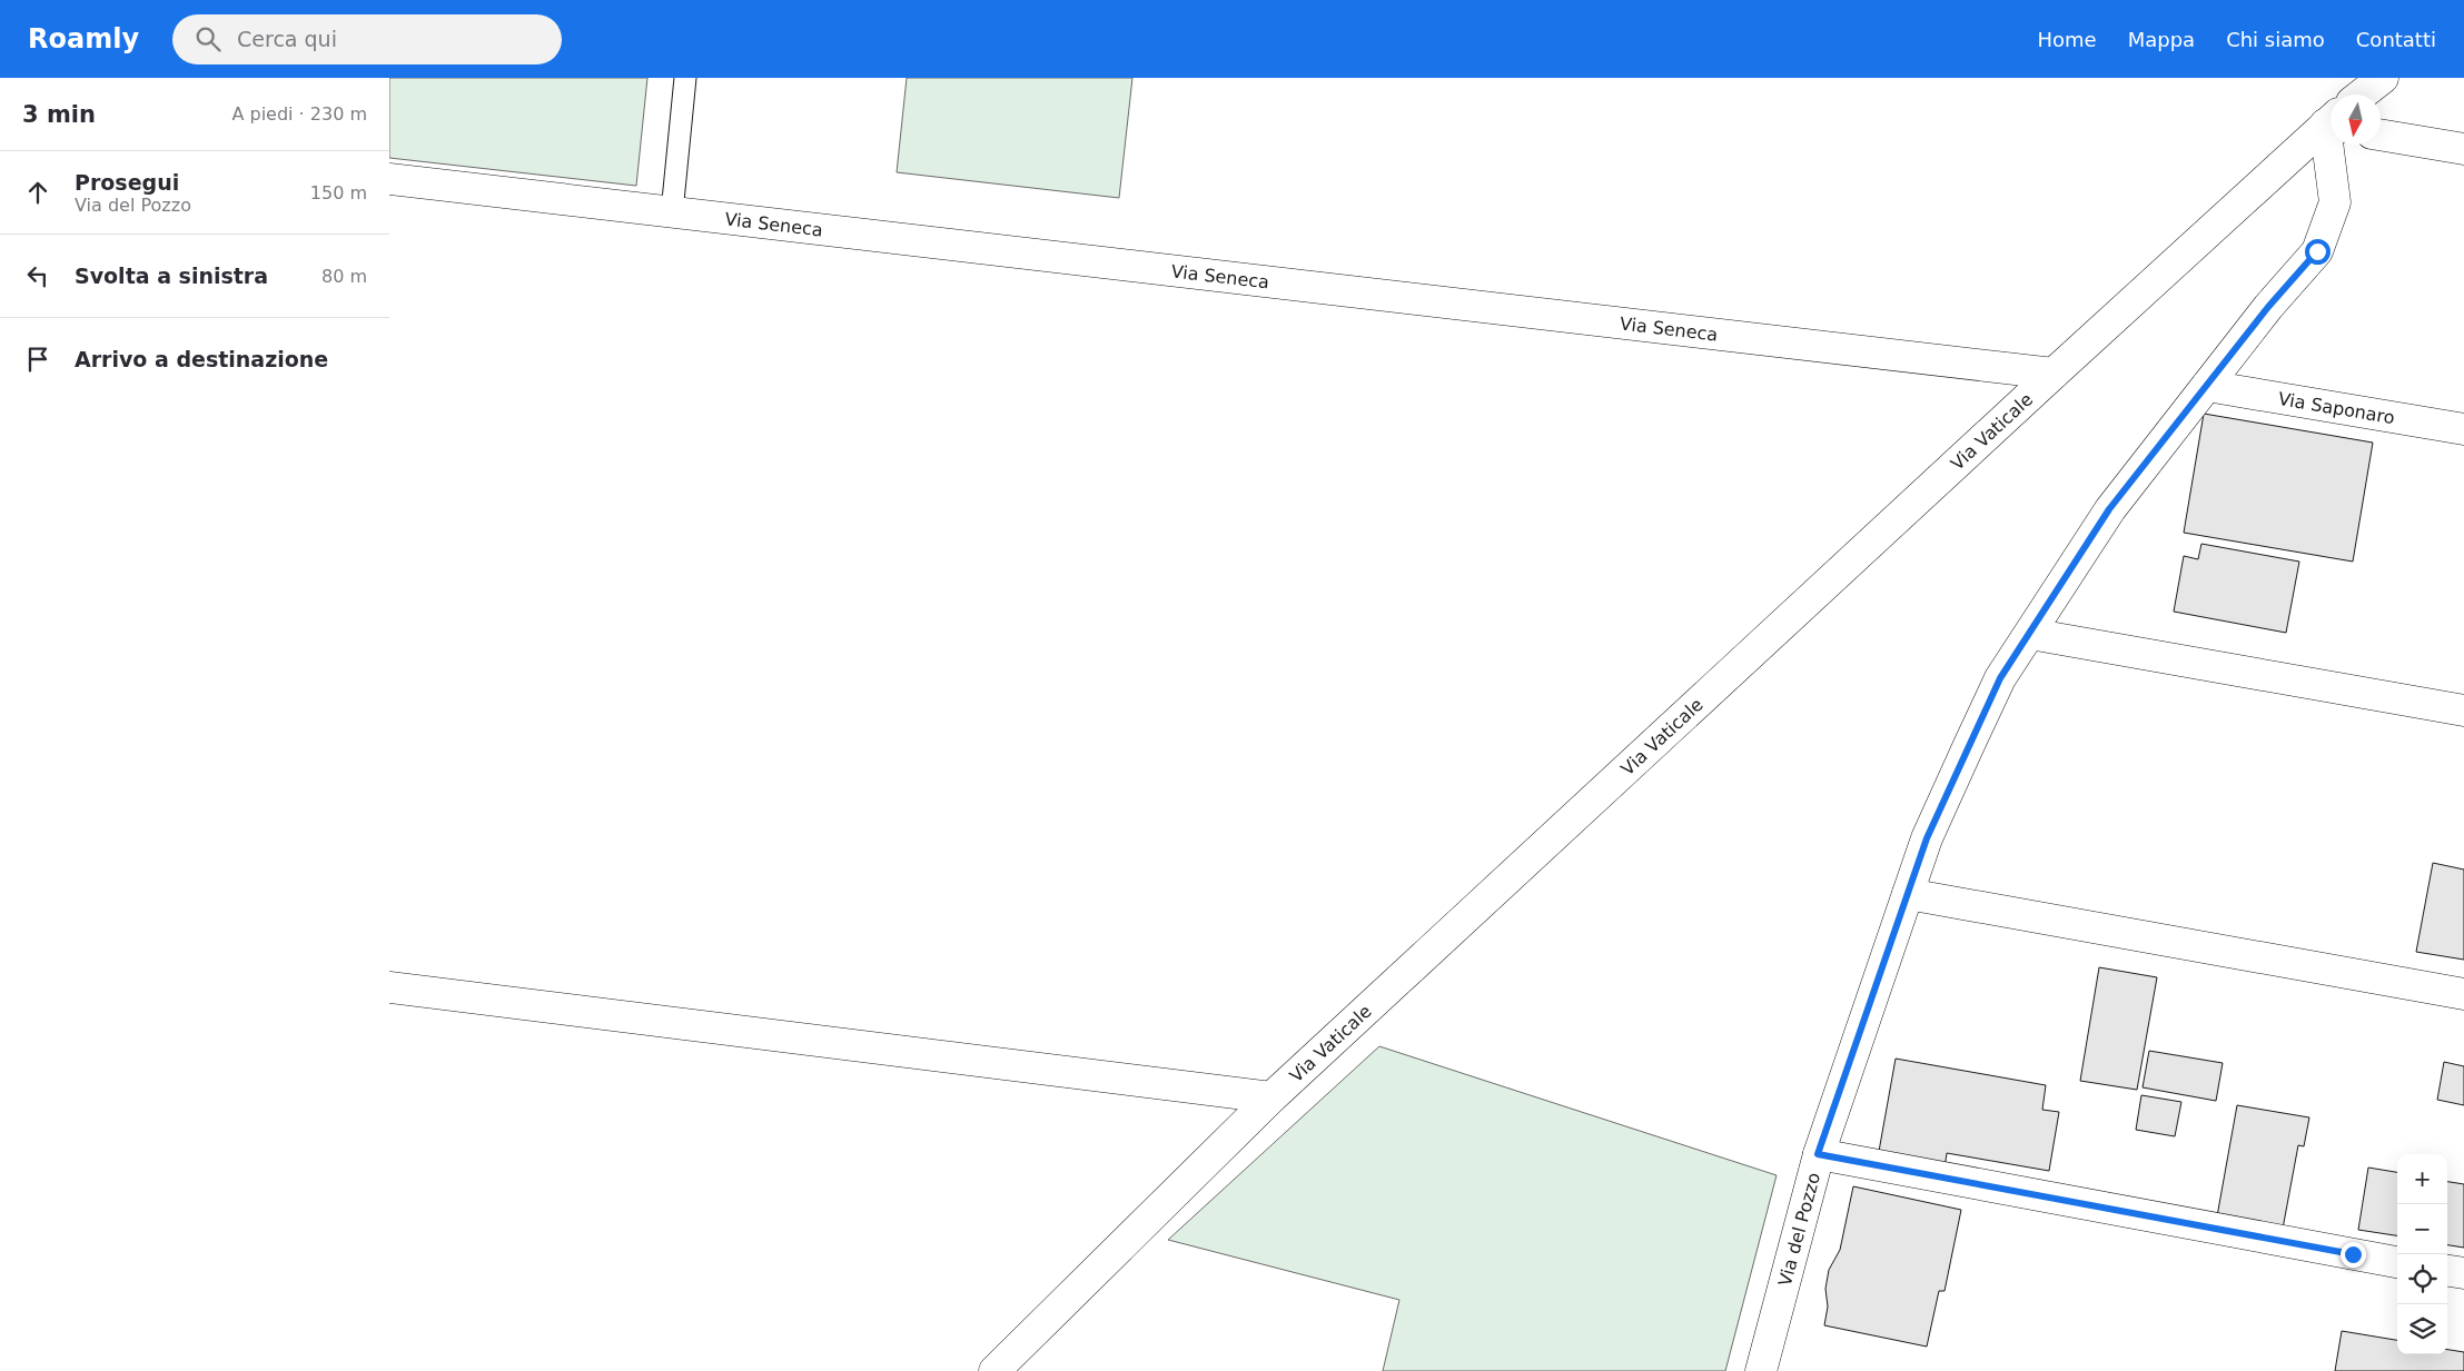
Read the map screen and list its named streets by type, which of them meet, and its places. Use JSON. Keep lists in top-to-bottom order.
{
  "streets": {
    "street": [
      "Via Seneca",
      "Via Saponaro",
      "Via Vaticale",
      "Via del Pozzo"
    ]
  },
  "crossings": [
    ["Via Seneca", "Via Vaticale"],
    ["Via Saponaro", "Via del Pozzo"]
  ],
  "north": "bottom",
  "page": {
    "header": "Roamly",
    "search": "Cerca qui",
    "nav": [
      "Home",
      "Mappa",
      "Chi siamo",
      "Contatti"
    ],
    "heading": ["3 min", "A piedi · 230 m"],
    "list": [
      ["Prosegui", "Via del Pozzo", "150 m"],
      ["Svolta a sinistra", "80 m"],
      "Arrivo a destinazione"
    ],
    "map_buttons": ["+", "−"]
  }
}
